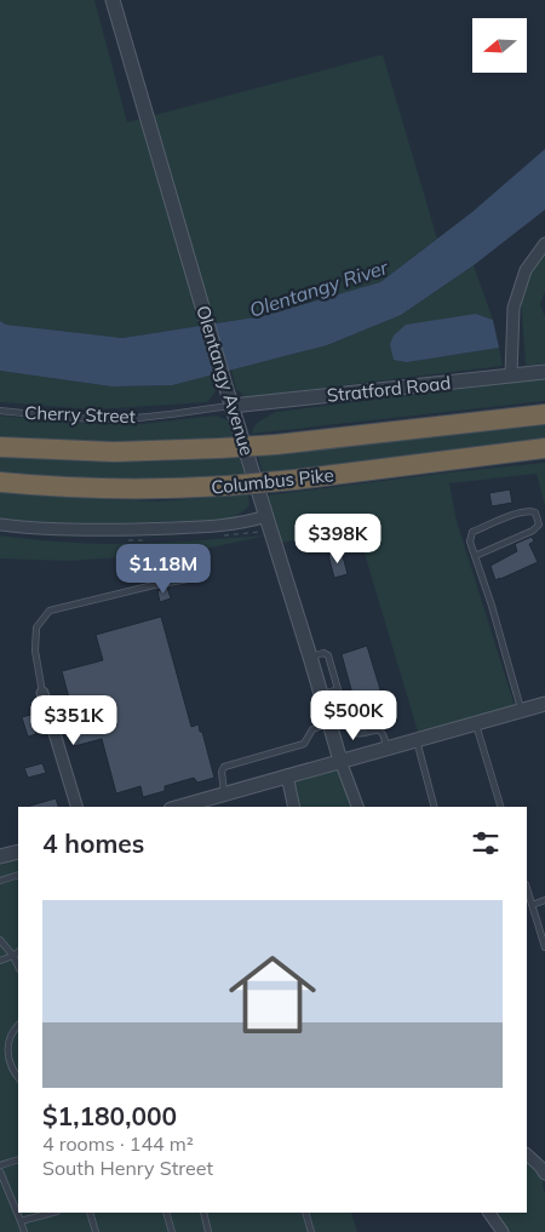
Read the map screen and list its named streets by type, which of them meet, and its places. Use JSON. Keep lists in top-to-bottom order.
{
  "streets": {
    "highway": ["Columbus Pike"],
    "street": ["Olentangy Avenue", "Stratford Road"],
    "lane": ["Cherry Street"]
  },
  "crossings": [
    ["Olentangy Avenue", "Stratford Road"],
    ["Olentangy Avenue", "Cherry Street"],
    ["Stratford Road", "Cherry Street"]
  ],
  "water": ["Olentangy River"],
  "north": "left",
  "page": {
    "price": [
      "$398K",
      "$1.18M",
      "$500K",
      "$351K"
    ],
    "heading": "4 homes",
    "list": [
      {
        "name": "$1,180,000",
        "note": "4 rooms · 144 m² · South Henry Street"
      }
    ]
  }
}
